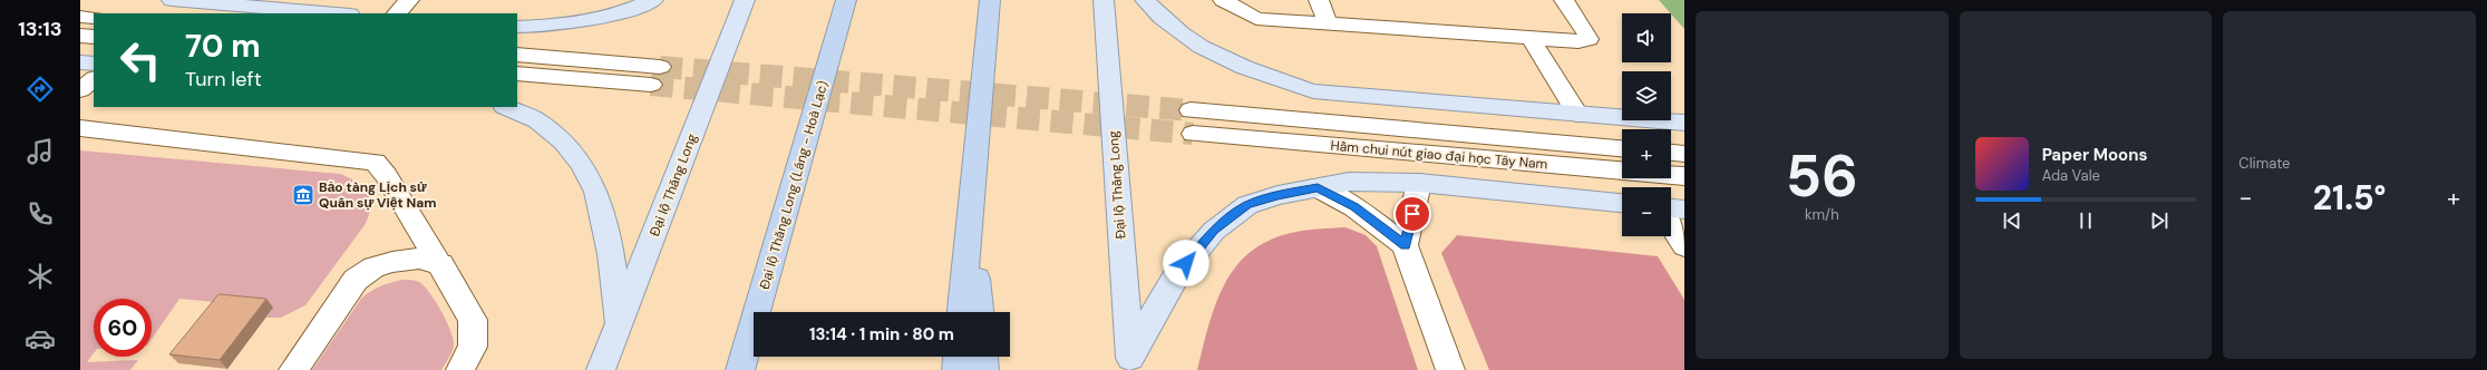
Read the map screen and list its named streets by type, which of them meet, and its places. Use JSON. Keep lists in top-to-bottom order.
{
  "streets": {
    "highway": ["Đại lộ Thăng Long (Láng - Hoà Lạc)"],
    "main road": ["Đại lộ Thăng Long"],
    "street": ["Hầm chui nút giao đại học Tây Nam"]
  },
  "places": {
    "museum": ["Bảo tàng Lịch sử Quân sự Việt Nam"]
  },
  "page": {
    "tabs": "13:13",
    "tile": [
      ["56", "km/h"],
      "Climate"
    ],
    "map_buttons": ["+", "−"],
    "turn": ["70 m", "Turn left"],
    "song": ["Paper Moons", "Ada Vale"],
    "heat": ["−", "21.5°", "+"],
    "limit": "60",
    "trip": "13:14 · 1 min · 80 m"
  }
}
